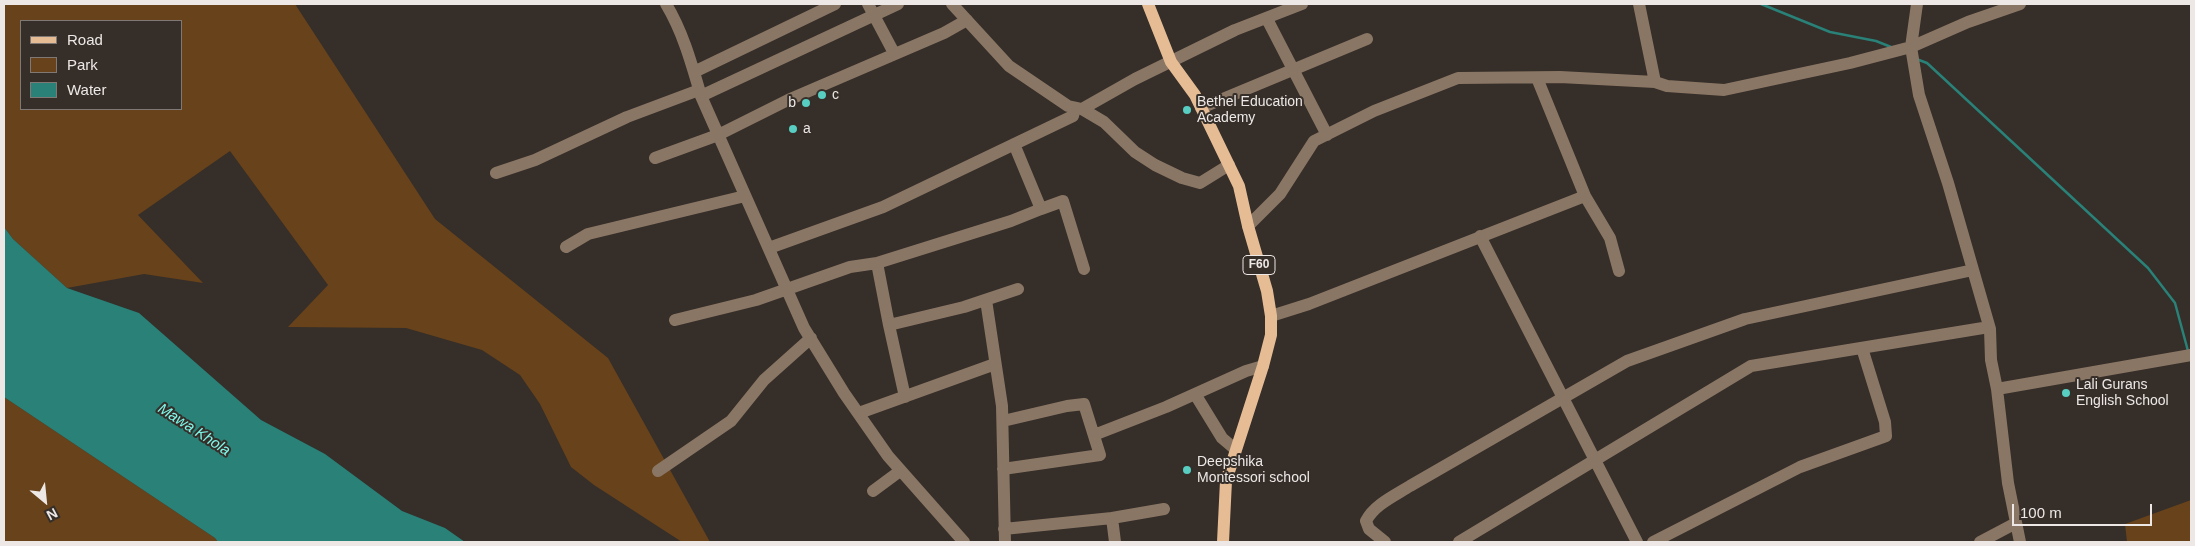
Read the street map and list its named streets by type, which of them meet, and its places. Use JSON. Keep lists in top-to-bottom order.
{
  "streets": {
    "main road": ["F60"]
  },
  "water": ["Mawa Khola"],
  "places": [
    "c",
    "b",
    "Bethel Education Academy",
    "a",
    "Lali Gurans English School",
    "Deepshika Montessori school"
  ],
  "legend": ["Road", "Park", "Water"],
  "scale_bar": "100 m",
  "north": "bottom right"
}
